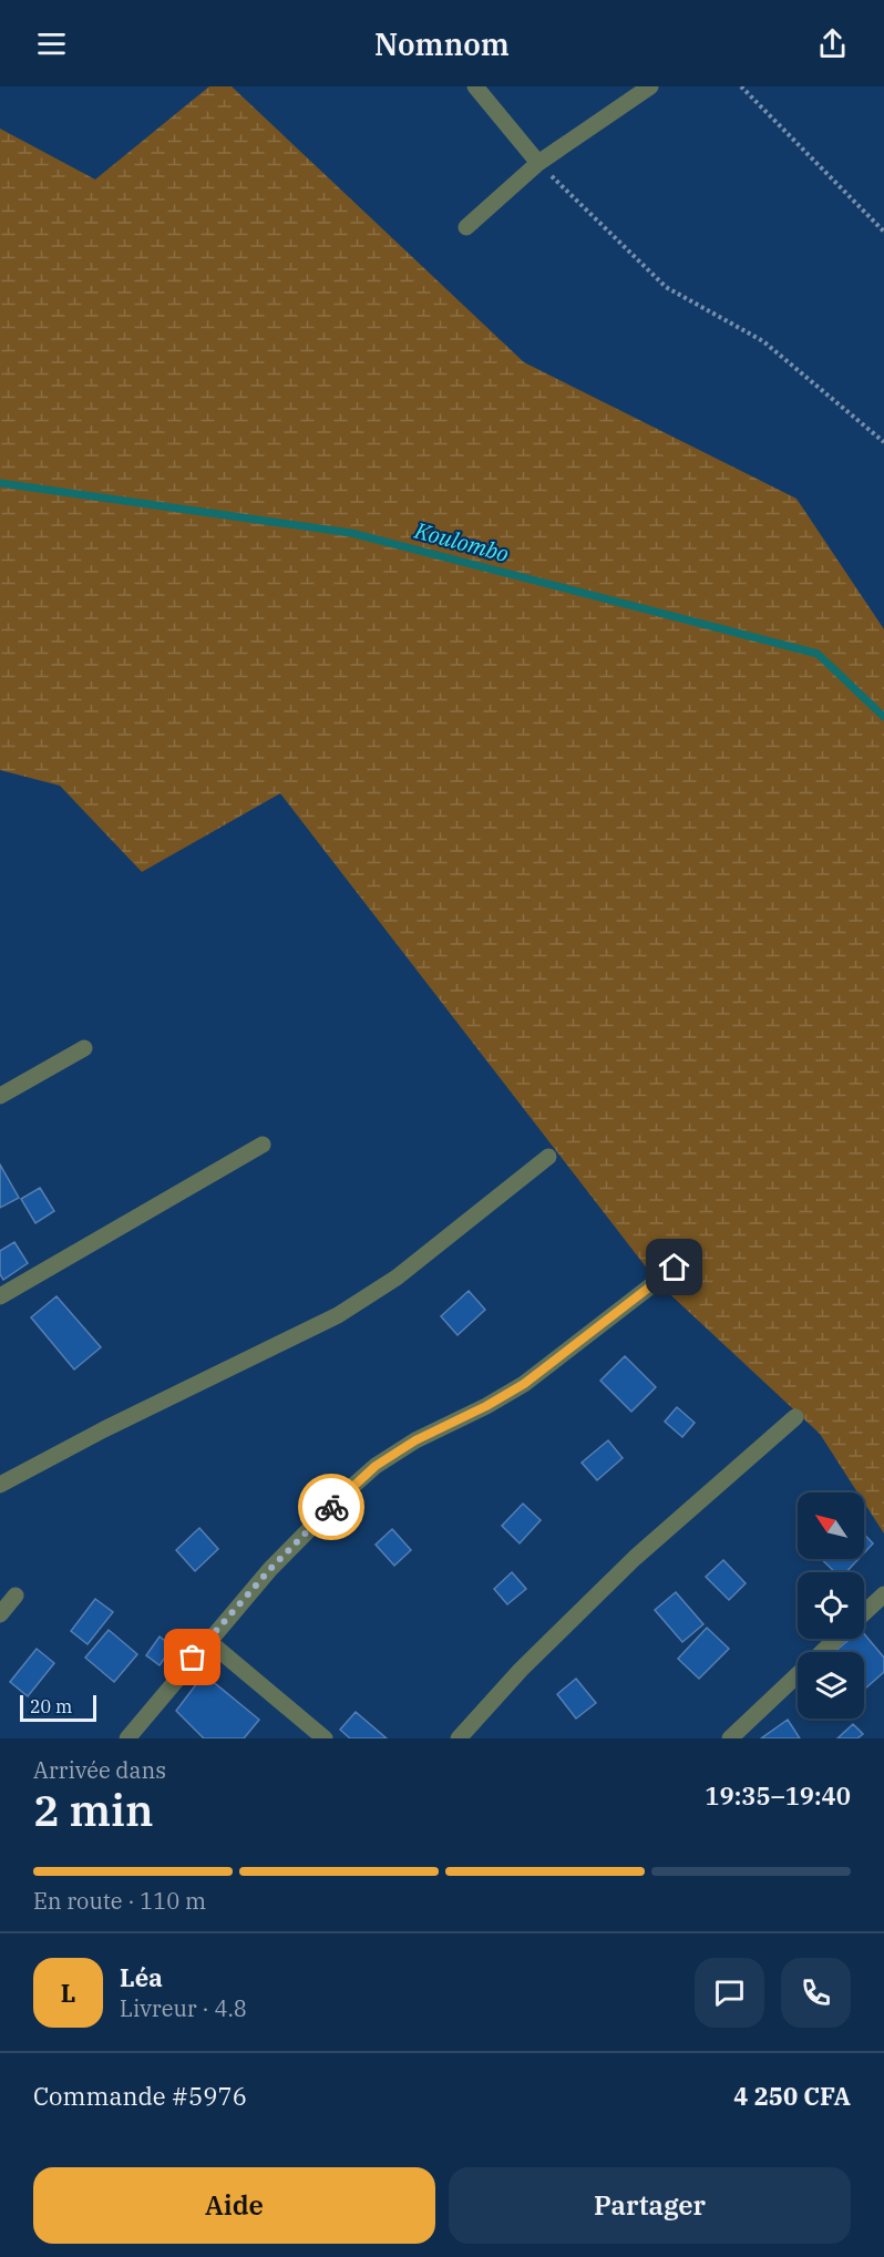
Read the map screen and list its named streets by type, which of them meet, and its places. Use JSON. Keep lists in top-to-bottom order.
{
  "water": ["Koulombo"],
  "scale_bar": "20 m",
  "north": "top left",
  "page": {
    "header": "Nomnom",
    "scale": "20 m",
    "heading": ["2 min", "Arrivée dans", "19:35–19:40"],
    "panel": [
      "Léa",
      "Livreur · 4.8",
      "Commande #5976",
      "4 250 CFA"
    ],
    "bar": "En route · 110 m",
    "round": "L",
    "buttons": ["Aide", "Partager"]
  }
}
